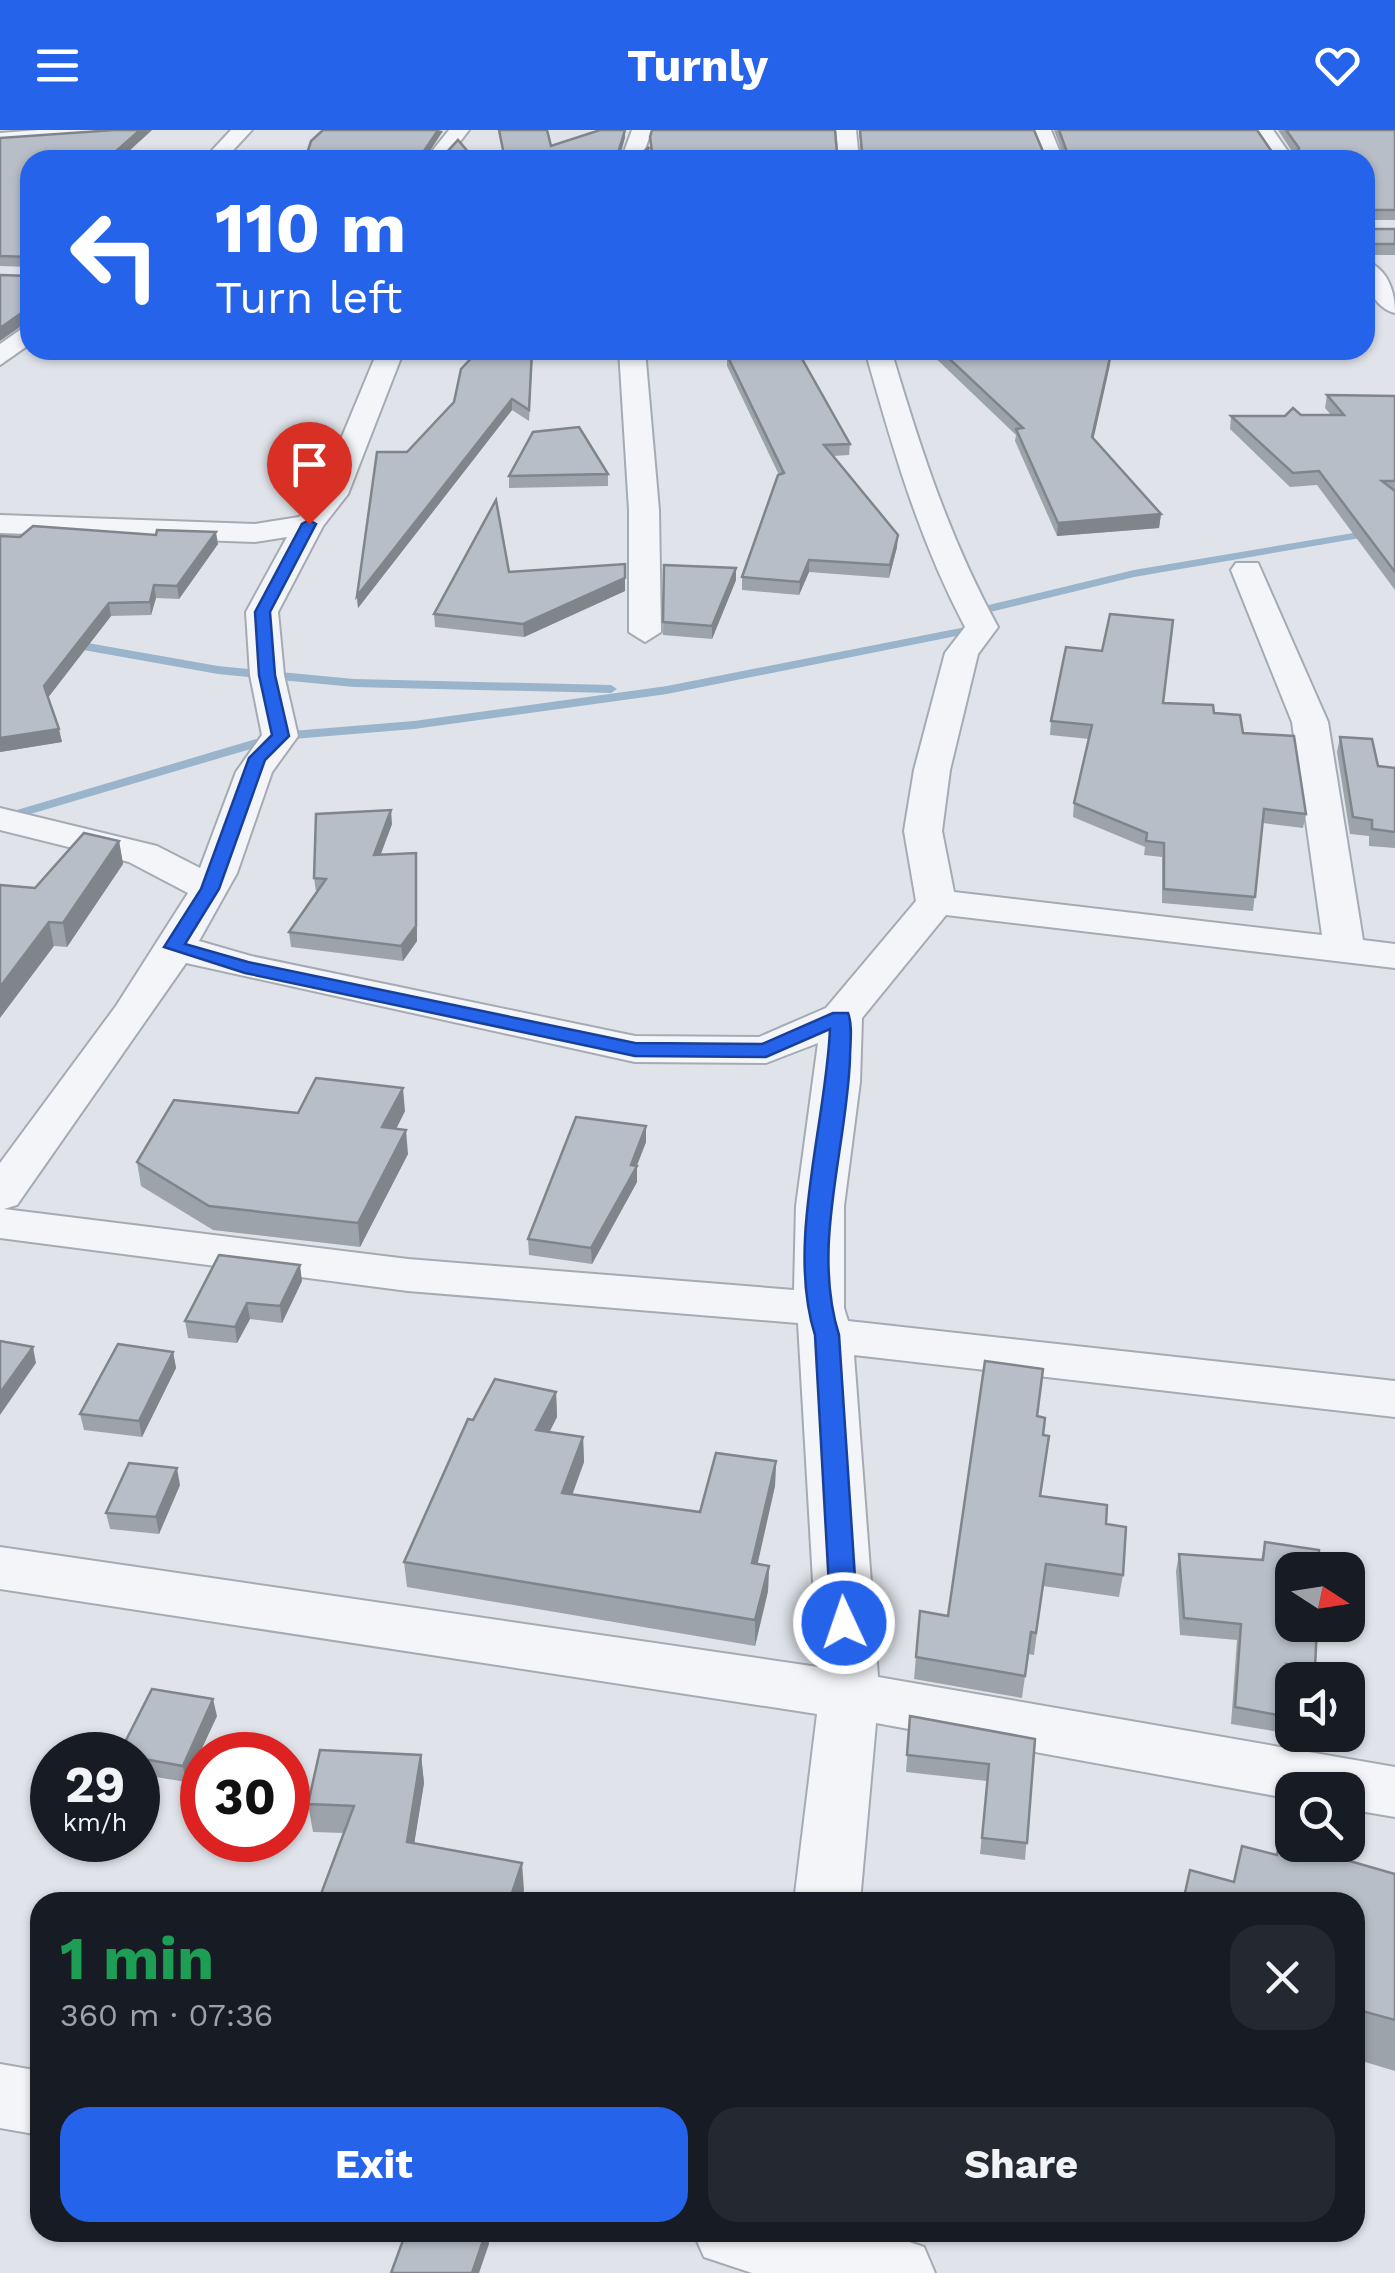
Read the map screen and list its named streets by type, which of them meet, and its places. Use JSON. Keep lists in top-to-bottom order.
{
  "north": "right",
  "page": {
    "header": "Turnly",
    "turn": ["110 m", "Turn left"],
    "speed": "29 km/h",
    "limit": "30",
    "heading": ["1 min", "360 m · 07:36"],
    "buttons": ["Exit", "Share"]
  }
}
